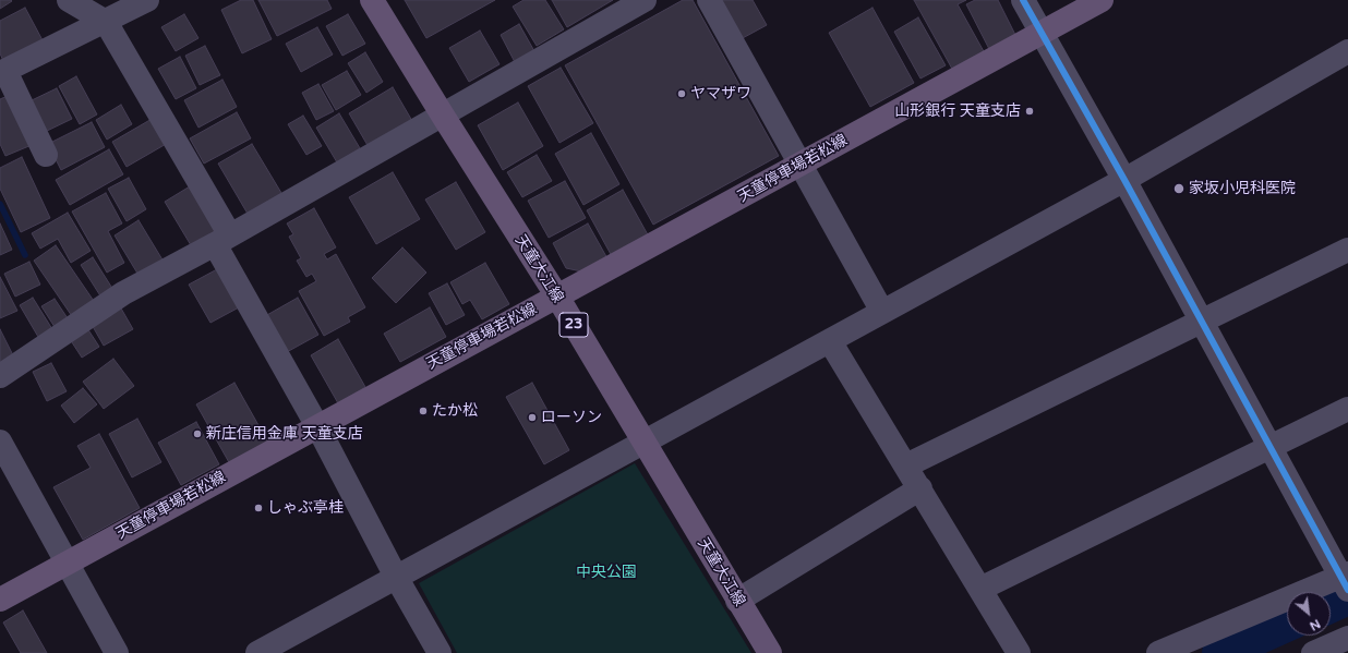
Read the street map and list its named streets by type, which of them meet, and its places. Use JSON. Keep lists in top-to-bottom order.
{
  "streets": {
    "main road": ["天童停車場若松線", "天童大江線", "23"]
  },
  "crossings": [
    ["天童停車場若松線", "天童大江線"]
  ],
  "parks": ["中央公園"],
  "places": [
    "ヤマザワ",
    "山形銀行 天童支店",
    "家坂小児科医院",
    "たか松",
    "ローソン",
    "新庄信用金庫 天童支店",
    "しゃぶ亭桂"
  ],
  "north": "bottom right"
}
